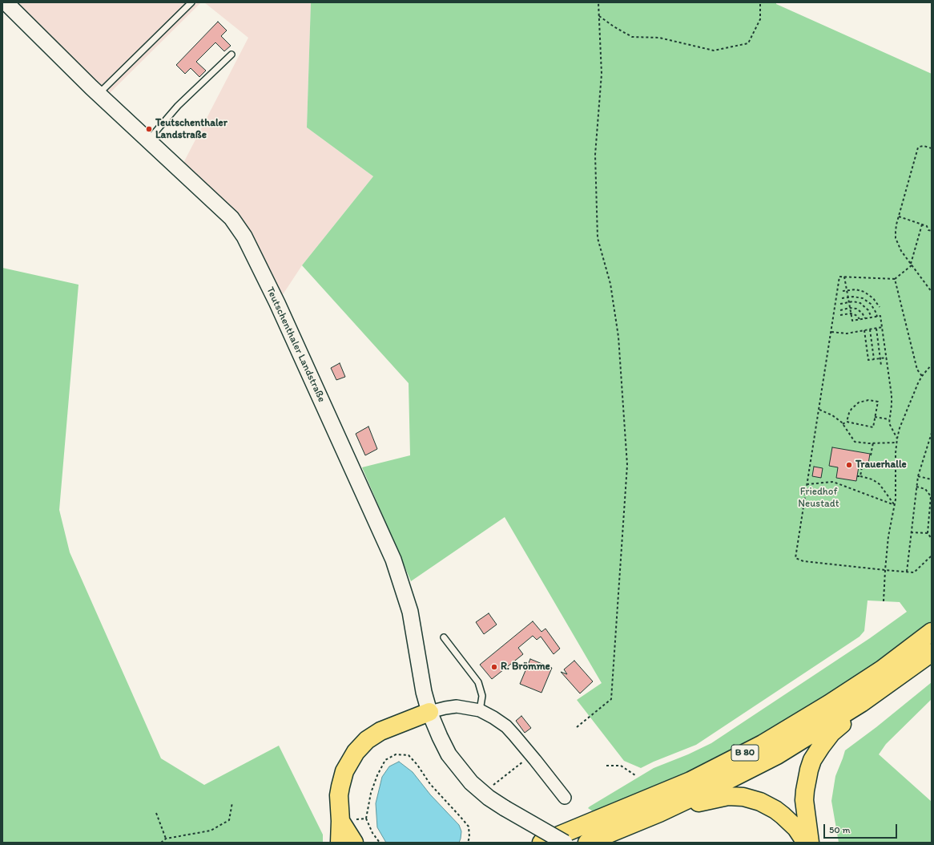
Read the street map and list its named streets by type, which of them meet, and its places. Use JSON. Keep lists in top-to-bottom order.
{
  "streets": {
    "highway": ["B 80"],
    "street": ["Teutschenthaler Landstraße"]
  },
  "parks": ["Friedhof Neustadt"],
  "places": ["Teutschenthaler Landstraße", "Trauerhalle", "R. Brömme"],
  "scale_bar": "50 m"
}
